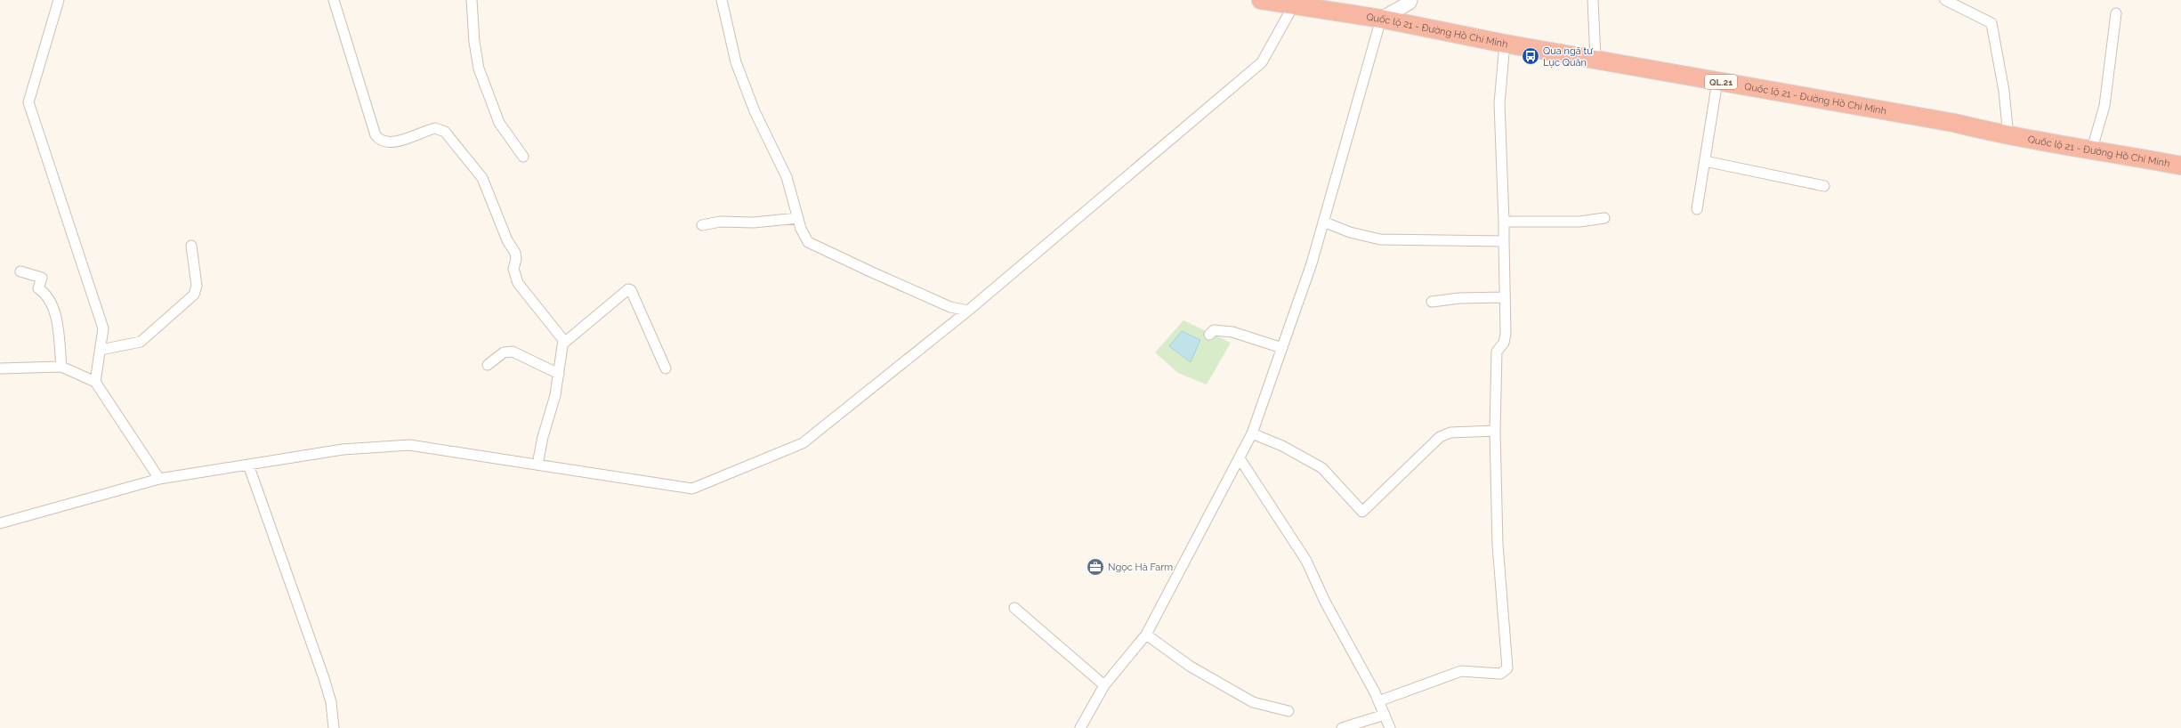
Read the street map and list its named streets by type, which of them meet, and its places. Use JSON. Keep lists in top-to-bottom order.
{
  "streets": {
    "highway": ["Quốc lộ 21 - Đường Hồ Chí Minh", "QL.21"]
  },
  "places": {
    "bus stop": ["Qua ngã tư Lục Quân"],
    "office": ["Ngọc Hà Farm"]
  }
}
